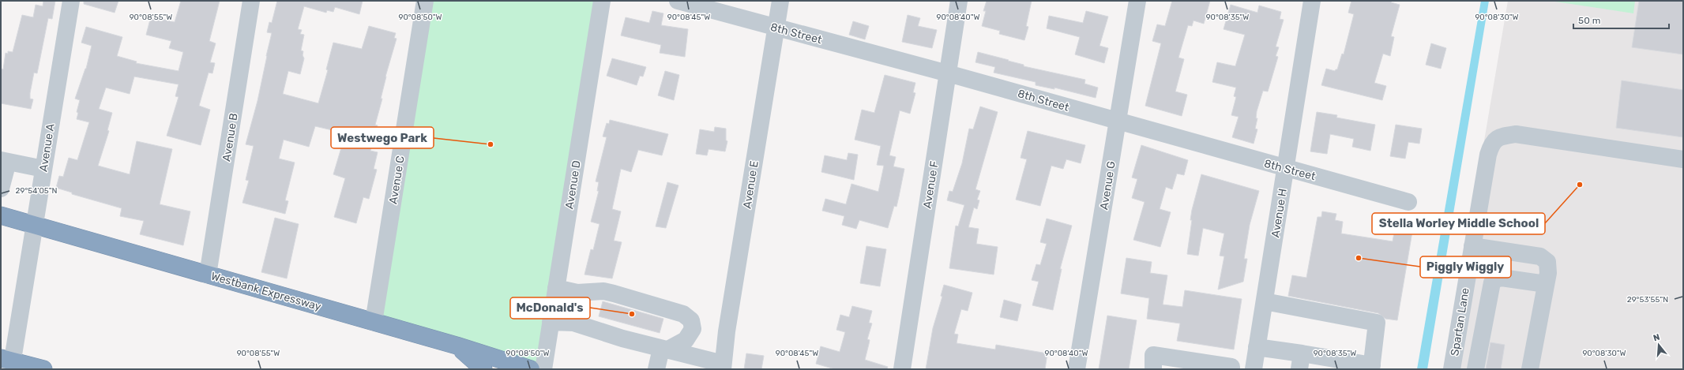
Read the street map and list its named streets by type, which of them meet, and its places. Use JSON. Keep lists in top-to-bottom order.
{
  "streets": {
    "highway": ["Westbank Expressway"],
    "street": [
      "8th Street",
      "Avenue B",
      "Avenue A",
      "Avenue C",
      "Avenue D",
      "Avenue E",
      "Avenue F",
      "Avenue G",
      "Avenue H",
      "Spartan Lane"
    ]
  },
  "crossings": [
    ["8th Street", "Avenue E"],
    ["8th Street", "Avenue F"],
    ["8th Street", "Avenue G"],
    ["8th Street", "Avenue H"],
    ["Avenue B", "Westbank Expressway"],
    ["Avenue A", "Westbank Expressway"],
    ["Avenue C", "Westbank Expressway"]
  ],
  "places": [
    "Westwego Park",
    "Stella Worley Middle School",
    "Piggly Wiggly",
    "McDonald's"
  ],
  "scale_bar": "50 m",
  "north": "top",
  "coordinates": [
    "90°08'55\"W",
    "90°08'50\"W",
    "90°08'45\"W",
    "90°08'40\"W",
    "90°08'35\"W",
    "90°08'30\"W",
    "29°54'05\"N",
    "29°53'55\"N"
  ]
}
